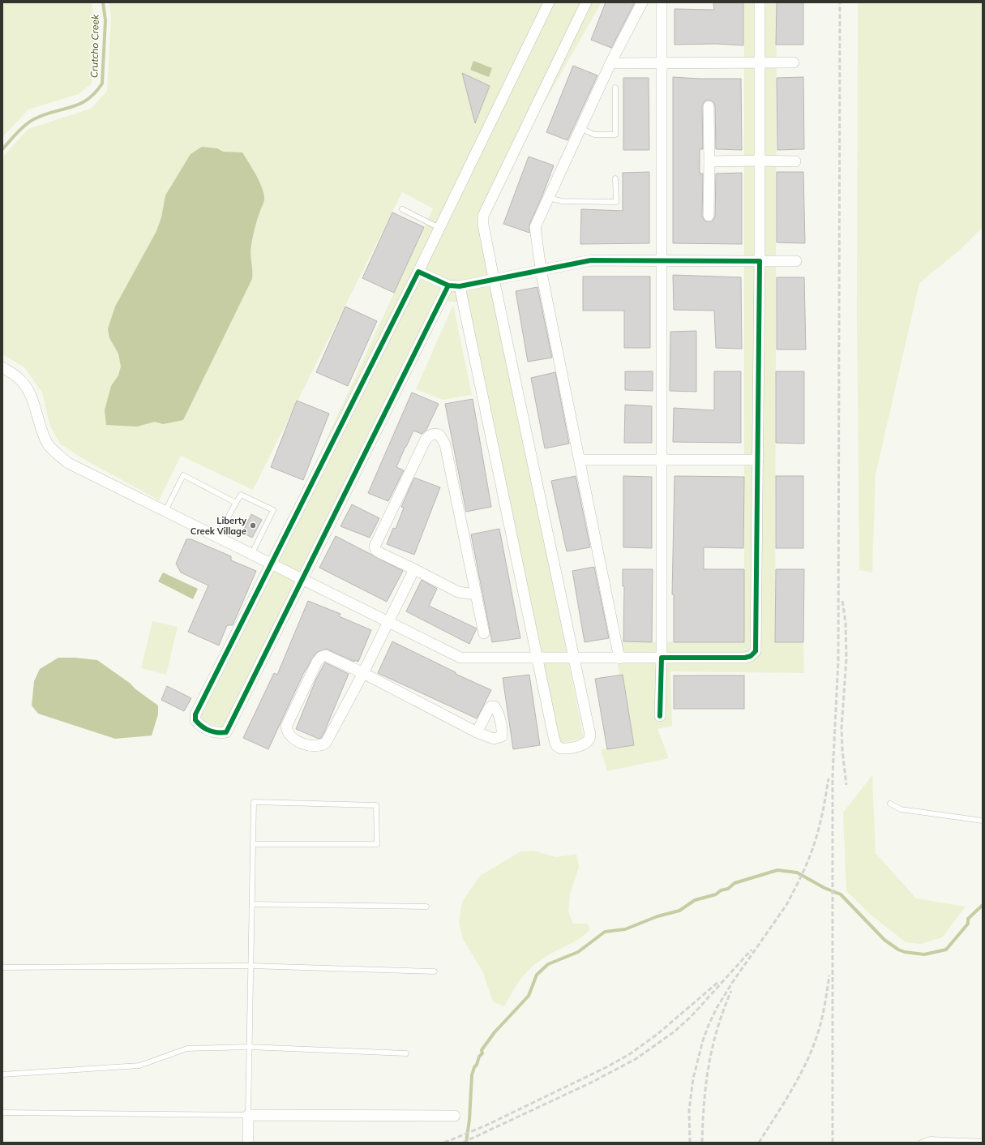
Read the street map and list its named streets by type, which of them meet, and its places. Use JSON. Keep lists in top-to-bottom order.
{
  "water": ["Crutcho Creek"],
  "places": ["Liberty Creek Village"]
}
